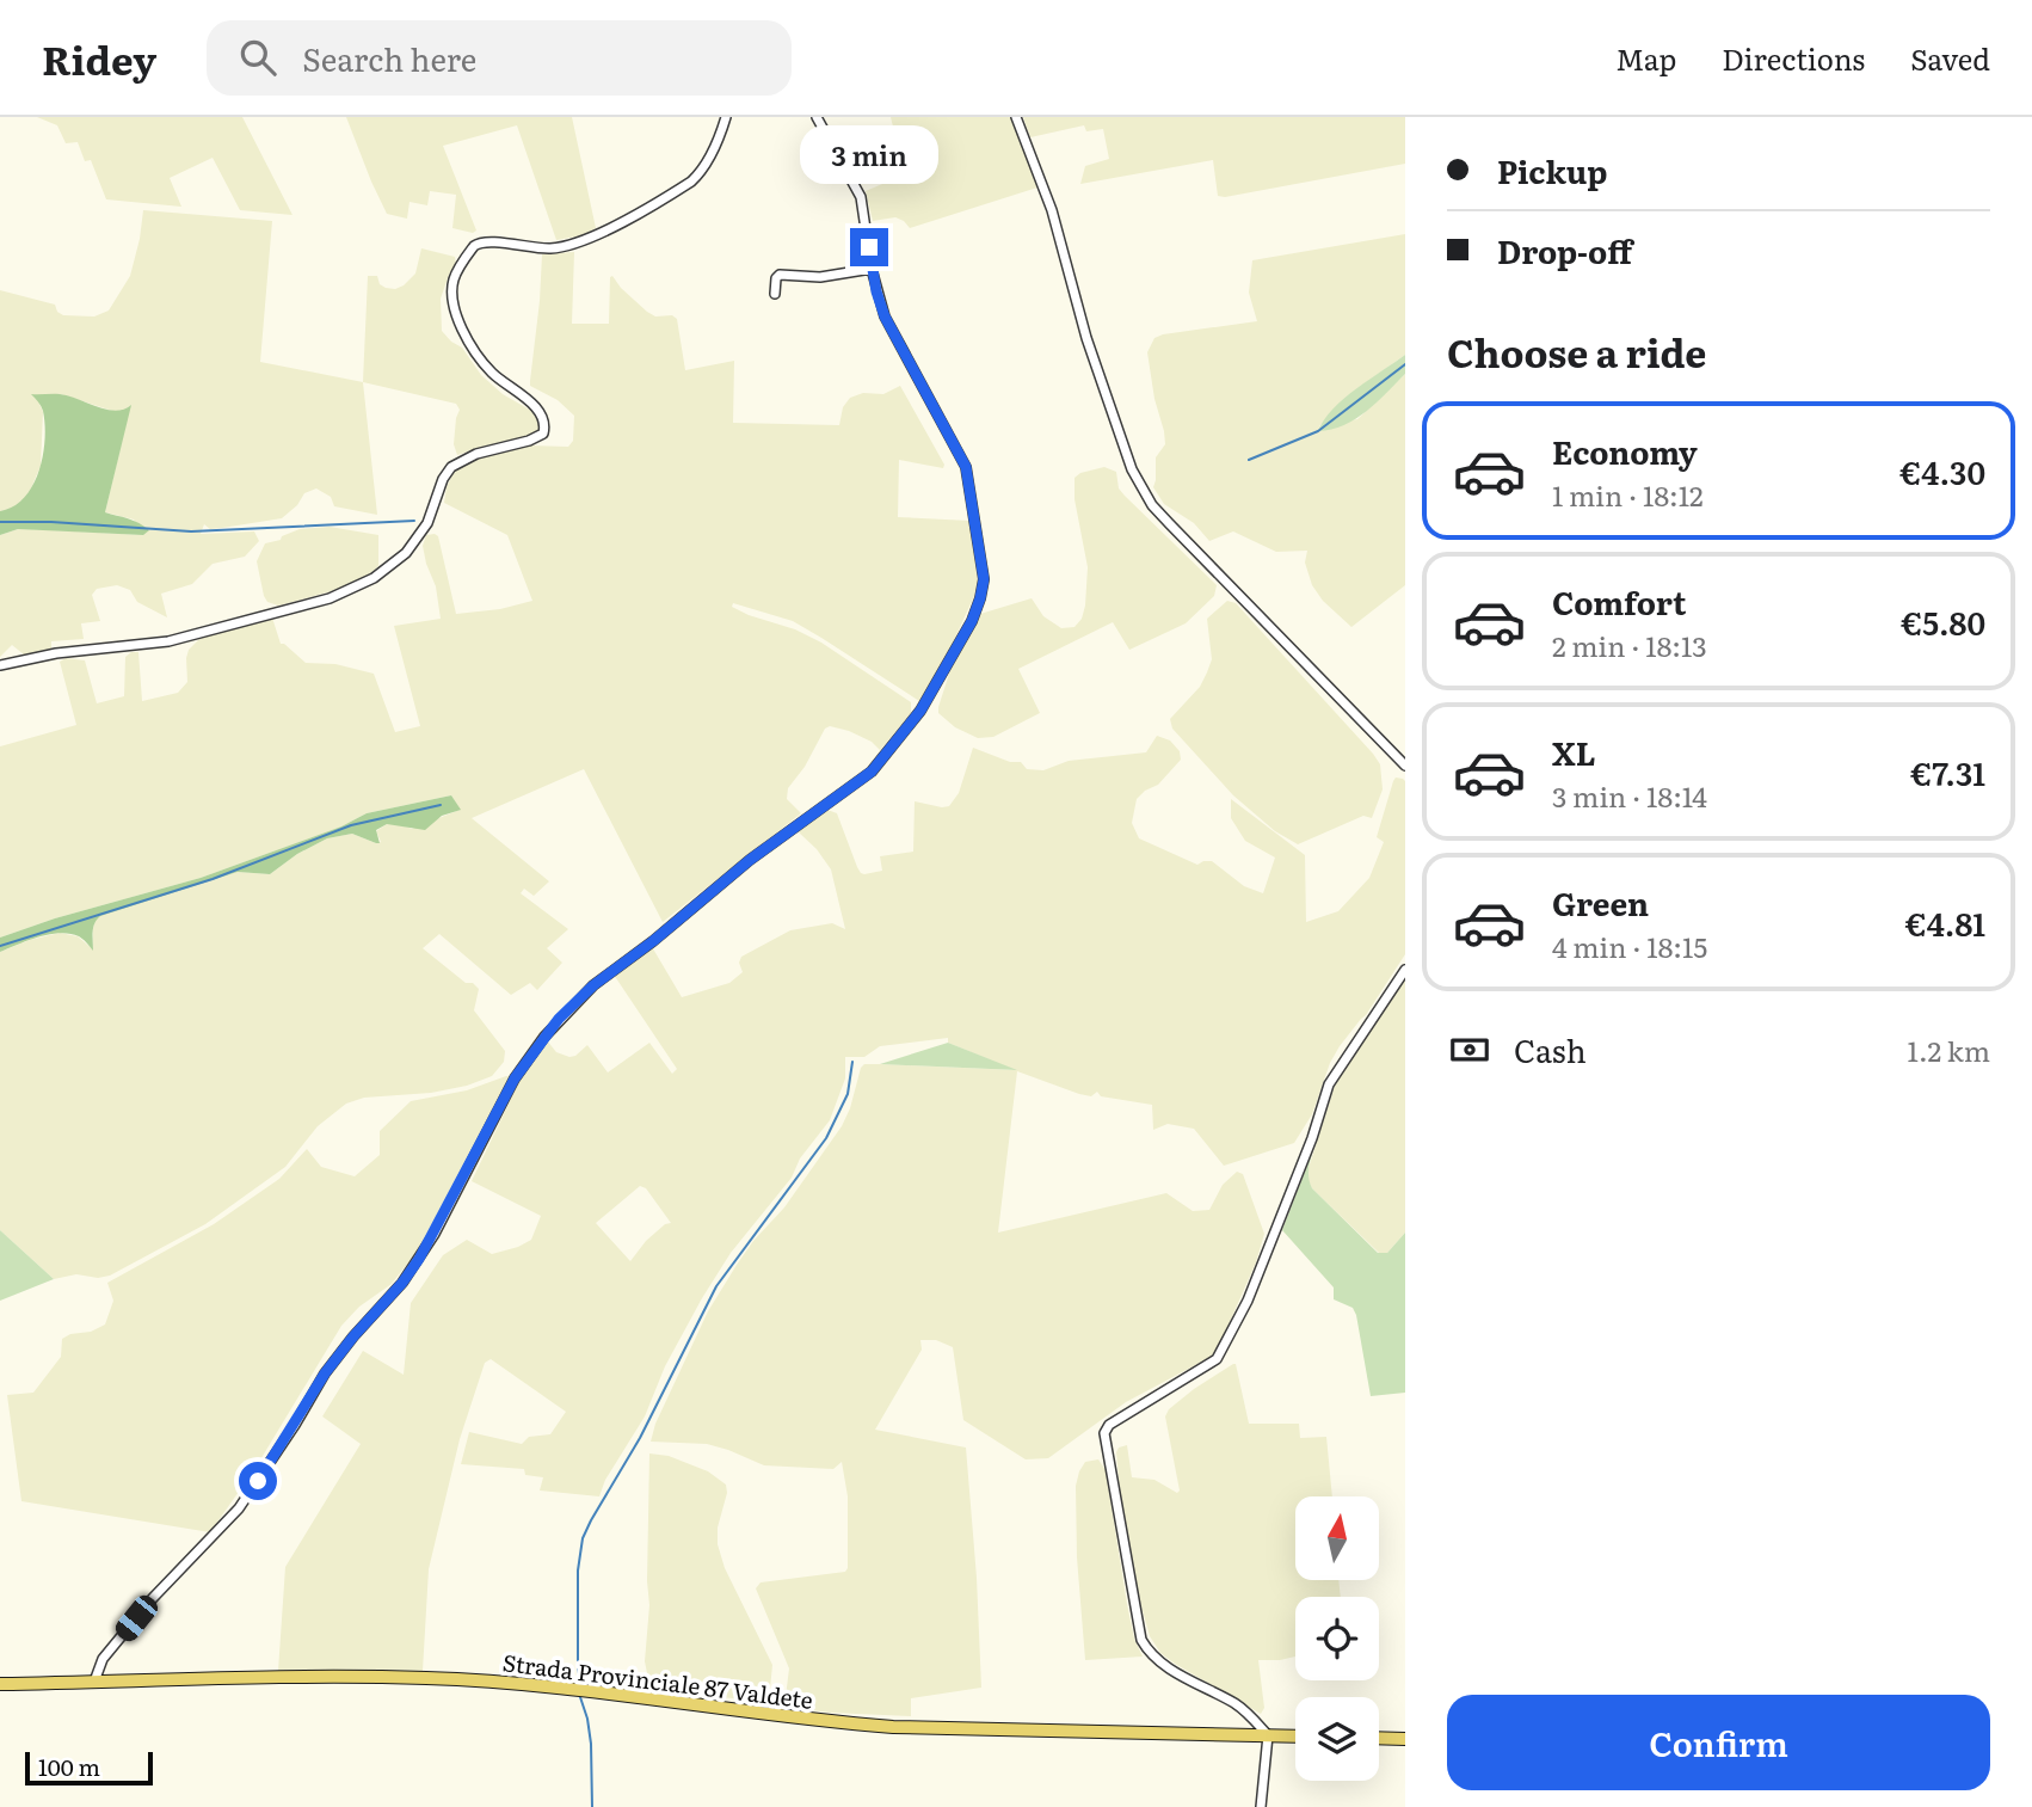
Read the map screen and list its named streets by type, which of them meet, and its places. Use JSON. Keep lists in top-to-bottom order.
{
  "streets": {
    "main road": ["Strada Provinciale 87 Valdete"]
  },
  "scale_bar": "100 m",
  "north": "top",
  "page": {
    "header": "Ridey",
    "search": "Search here",
    "nav": ["Map", "Directions", "Saved"],
    "banner": ["Pickup", "Drop-off"],
    "bubble": "3 min",
    "heading": "Choose a ride",
    "list": [
      {
        "name": "Economy",
        "note": "1 min · 18:12",
        "value": "€4.30"
      },
      {
        "name": "Comfort",
        "note": "2 min · 18:13",
        "value": "€5.80"
      },
      {
        "name": "XL",
        "note": "3 min · 18:14",
        "value": "€7.31"
      },
      {
        "name": "Green",
        "note": "4 min · 18:15",
        "value": "€4.81"
      }
    ],
    "pay": ["Cash", "1.2 km"],
    "buttons": "Confirm",
    "scale": "100 m"
  }
}
